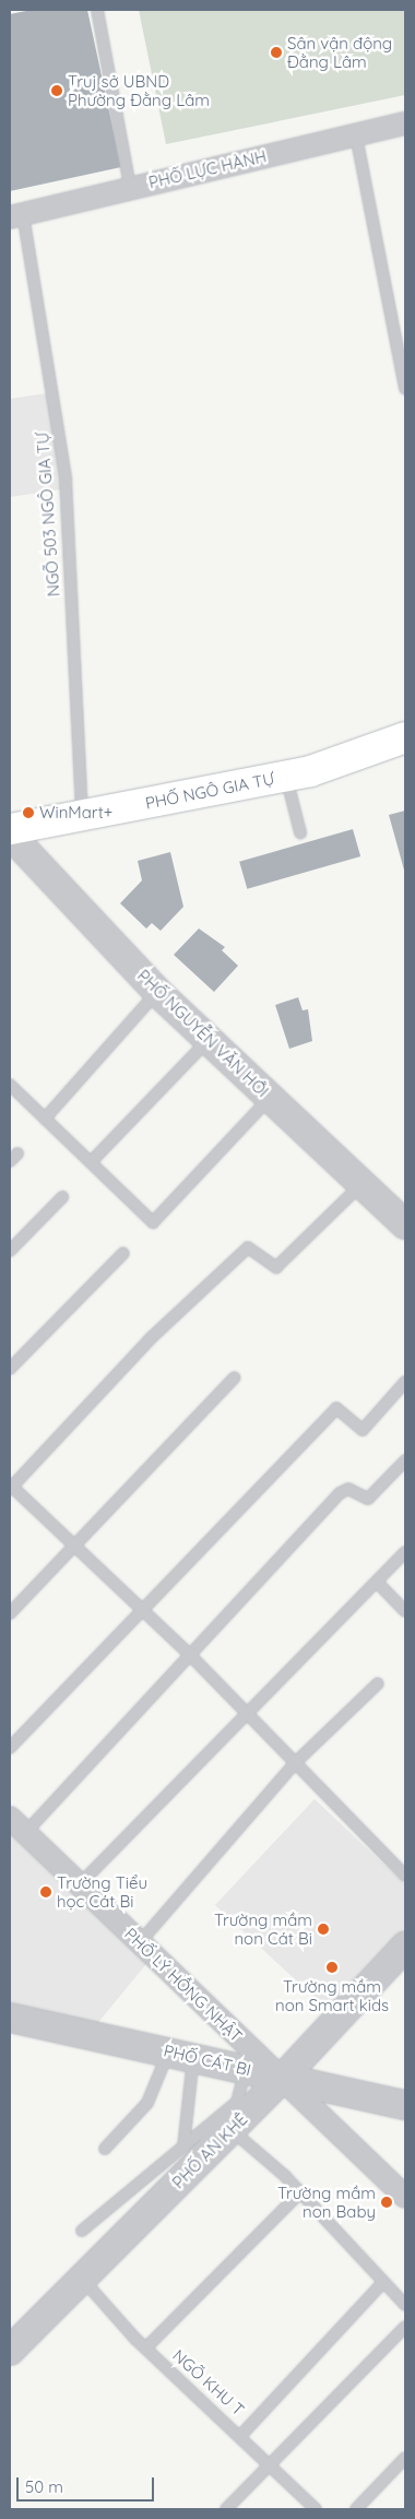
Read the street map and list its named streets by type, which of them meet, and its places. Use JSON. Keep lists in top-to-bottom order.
{
  "streets": {
    "main road": ["PHỐ NGÔ GIA TỰ"],
    "street": [
      "PHỐ LỰC HÀNH",
      "PHỐ NGUYỄN VĂN HỚI",
      "PHỐ LÝ HỒNG NHẬT",
      "PHỐ CÁT BI",
      "PHỐ AN KHÊ"
    ],
    "lane": ["NGÕ 503 NGÔ GIA TỰ", "NGÕ KHU T"]
  },
  "crossings": [
    ["PHỐ LỰC HÀNH", "NGÕ 503 NGÔ GIA TỰ"],
    ["NGÕ 503 NGÔ GIA TỰ", "PHỐ NGÔ GIA TỰ"],
    ["PHỐ LÝ HỒNG NHẬT", "PHỐ CÁT BI"],
    ["PHỐ LÝ HỒNG NHẬT", "PHỐ AN KHÊ"],
    ["PHỐ CÁT BI", "PHỐ AN KHÊ"],
    ["PHỐ AN KHÊ", "NGÕ KHU T"]
  ],
  "places": [
    "Sân vận động Đằng Lâm",
    "Truj sở UBND Phường Đằng Lâm",
    "WinMart+",
    "Trường Tiểu học Cát Bi",
    "Trường mầm non Cát Bi",
    "Trường mầm non Smart kids",
    "Trường mầm non Baby"
  ],
  "scale_bar": "50 m"
}
